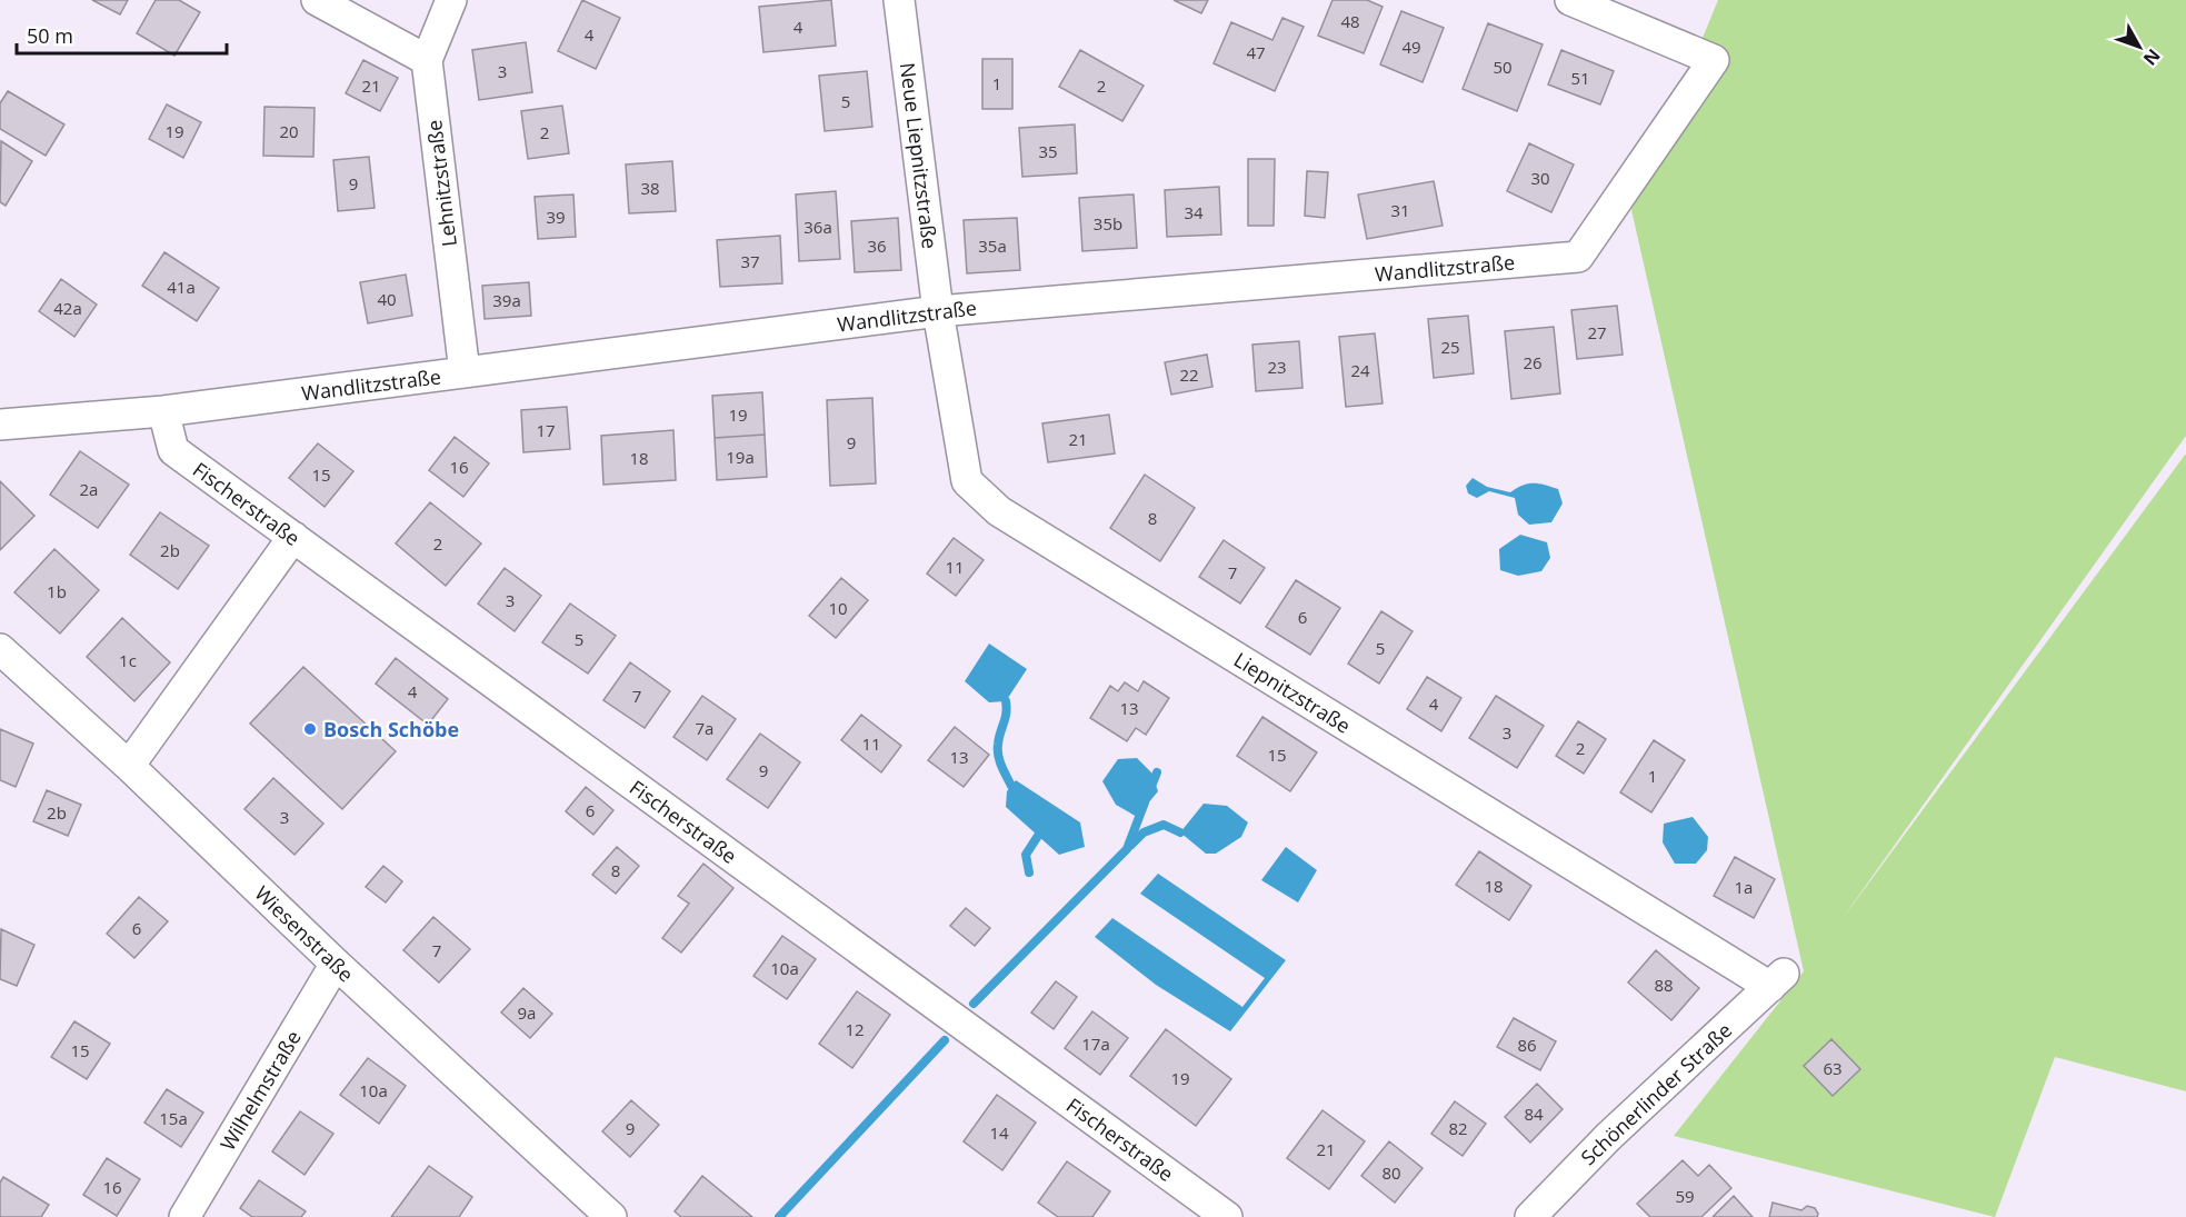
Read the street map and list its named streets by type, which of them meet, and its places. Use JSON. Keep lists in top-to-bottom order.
{
  "streets": {
    "street": [
      "Neue Liepnitzstraße",
      "Lehnitzstraße",
      "Wandlitzstraße",
      "Fischerstraße",
      "Liepnitzstraße",
      "Wiesenstraße",
      "Wilhelmstraße",
      "Schönerlinder Straße"
    ]
  },
  "crossings": [
    ["Neue Liepnitzstraße", "Wandlitzstraße"],
    ["Neue Liepnitzstraße", "Liepnitzstraße"],
    ["Lehnitzstraße", "Wandlitzstraße"],
    ["Wandlitzstraße", "Fischerstraße"],
    ["Wandlitzstraße", "Liepnitzstraße"],
    ["Liepnitzstraße", "Schönerlinder Straße"],
    ["Wiesenstraße", "Wilhelmstraße"]
  ],
  "places": ["Bosch Schöbe"],
  "house_numbers": [
    "48",
    "4",
    "4",
    "49",
    "47",
    "50",
    "3",
    "51",
    "1",
    "21",
    "2",
    "5",
    "19",
    "20",
    "2",
    "35",
    "30",
    "9",
    "38",
    "31",
    "34",
    "39",
    "35b",
    "36a",
    "36",
    "35a",
    "37",
    "41a",
    "40",
    "39a",
    "42a",
    "27",
    "25",
    "26",
    "23",
    "24",
    "22",
    "19",
    "17",
    "21",
    "9",
    "19a",
    "18",
    "16",
    "15",
    "2a",
    "8",
    "2",
    "2b",
    "11",
    "7",
    "1b",
    "3",
    "10",
    "6",
    "5",
    "5",
    "1c",
    "4",
    "7",
    "4",
    "13",
    "7a",
    "3",
    "11",
    "2",
    "15",
    "13",
    "9",
    "1",
    "6",
    "2b",
    "3",
    "8",
    "18",
    "1a",
    "6",
    "7",
    "10a",
    "88",
    "9a",
    "12",
    "17a",
    "86",
    "15",
    "63",
    "19",
    "10a",
    "84",
    "15a",
    "9",
    "82",
    "14",
    "21",
    "80",
    "16",
    "59"
  ],
  "scale_bar": "50 m",
  "north": "bottom right"
}
